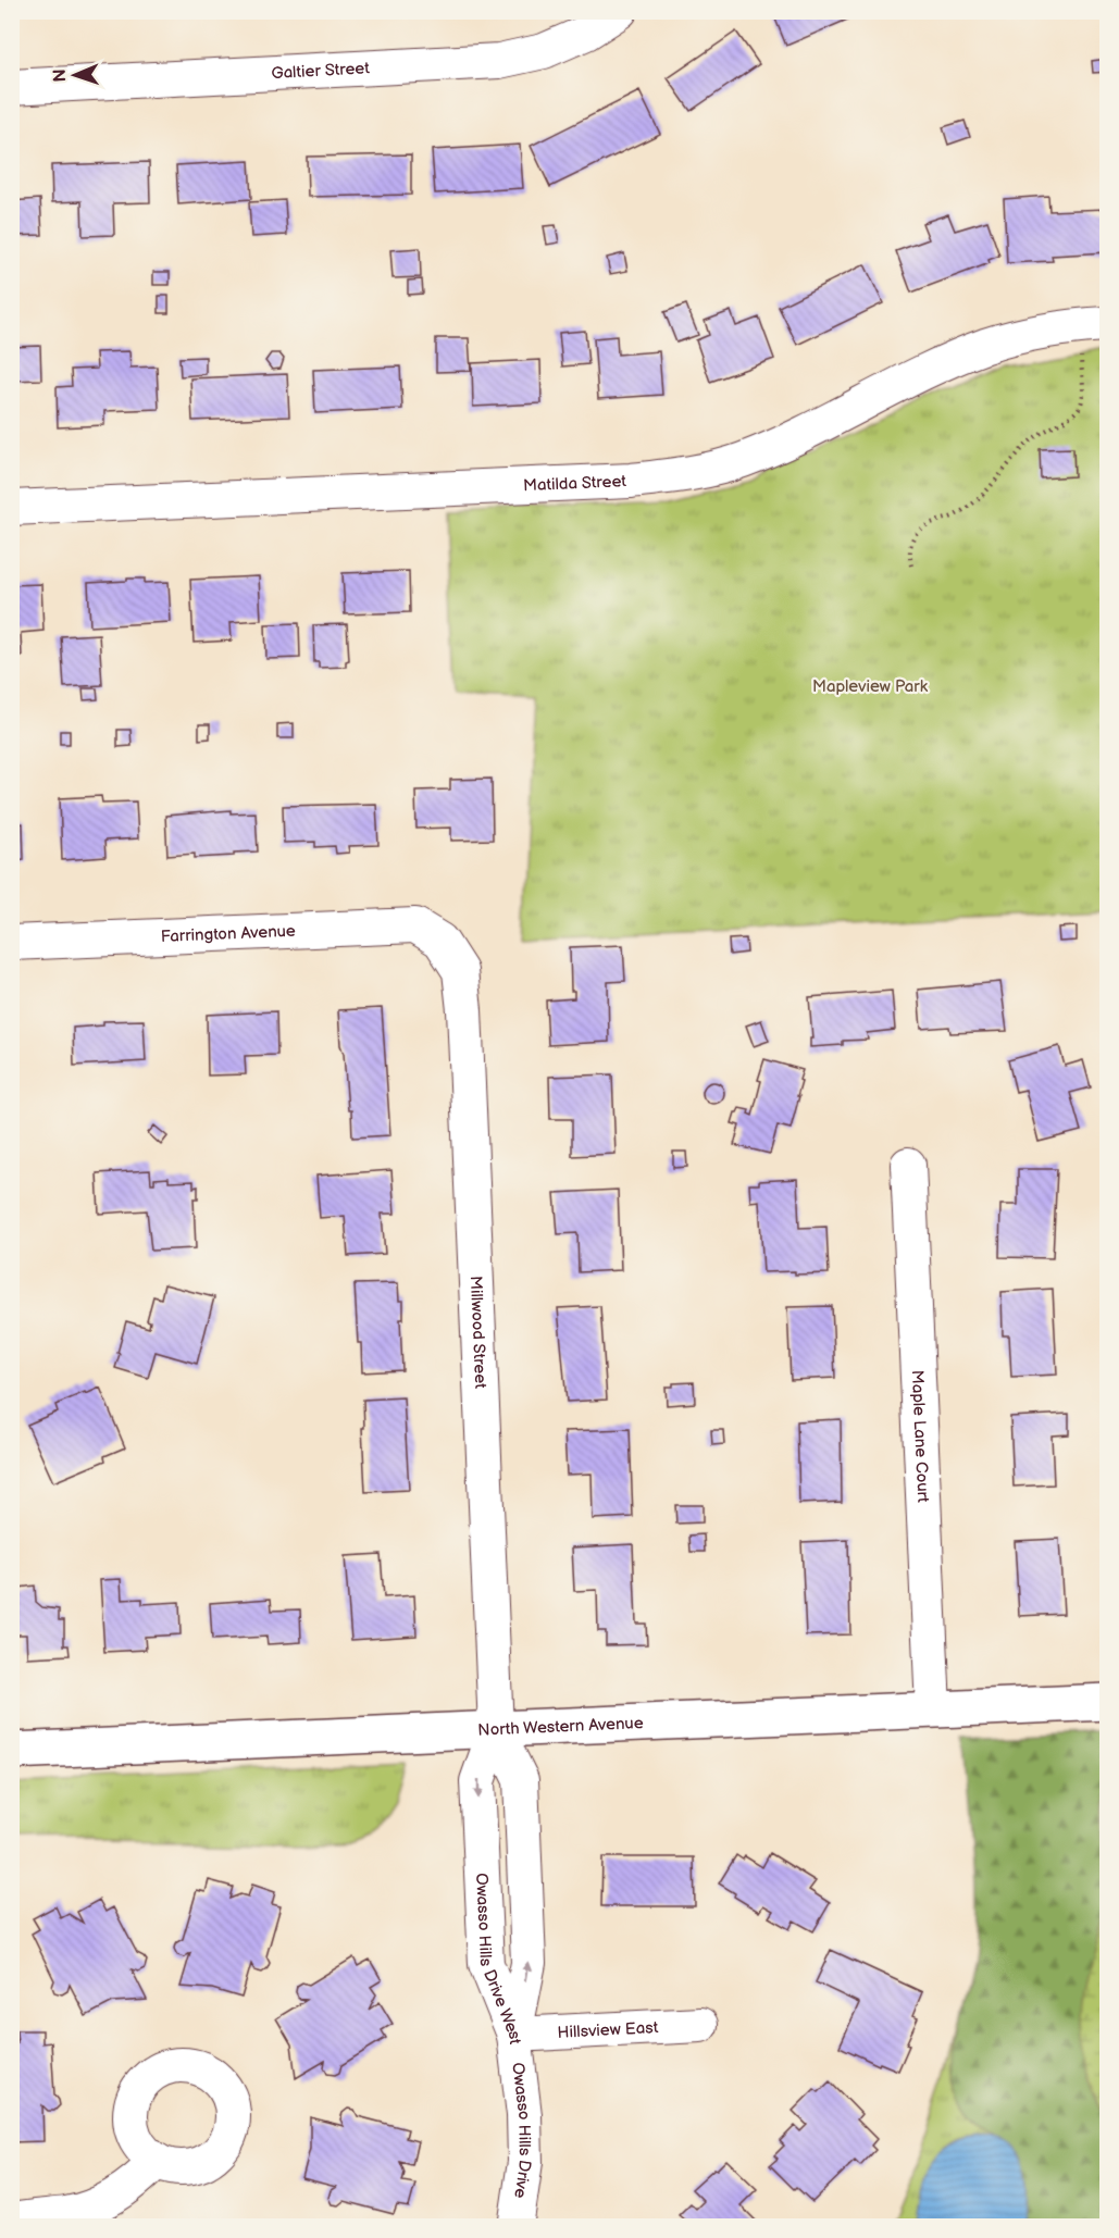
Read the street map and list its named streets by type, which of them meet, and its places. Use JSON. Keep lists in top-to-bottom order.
{
  "streets": {
    "street": [
      "Galtier Street",
      "Matilda Street",
      "Farrington Avenue",
      "Millwood Street",
      "Maple Lane Court",
      "North Western Avenue",
      "Owasso Hills Drive West",
      "Hillsview East",
      "Owasso Hills Drive"
    ]
  },
  "crossings": [
    ["Farrington Avenue", "Millwood Street"],
    ["Millwood Street", "North Western Avenue"],
    ["Millwood Street", "Owasso Hills Drive West"],
    ["Maple Lane Court", "North Western Avenue"],
    ["North Western Avenue", "Owasso Hills Drive West"],
    ["Owasso Hills Drive West", "Hillsview East"],
    ["Owasso Hills Drive West", "Owasso Hills Drive"],
    ["Hillsview East", "Owasso Hills Drive"]
  ],
  "parks": ["Mapleview Park"],
  "north": "left"
}
